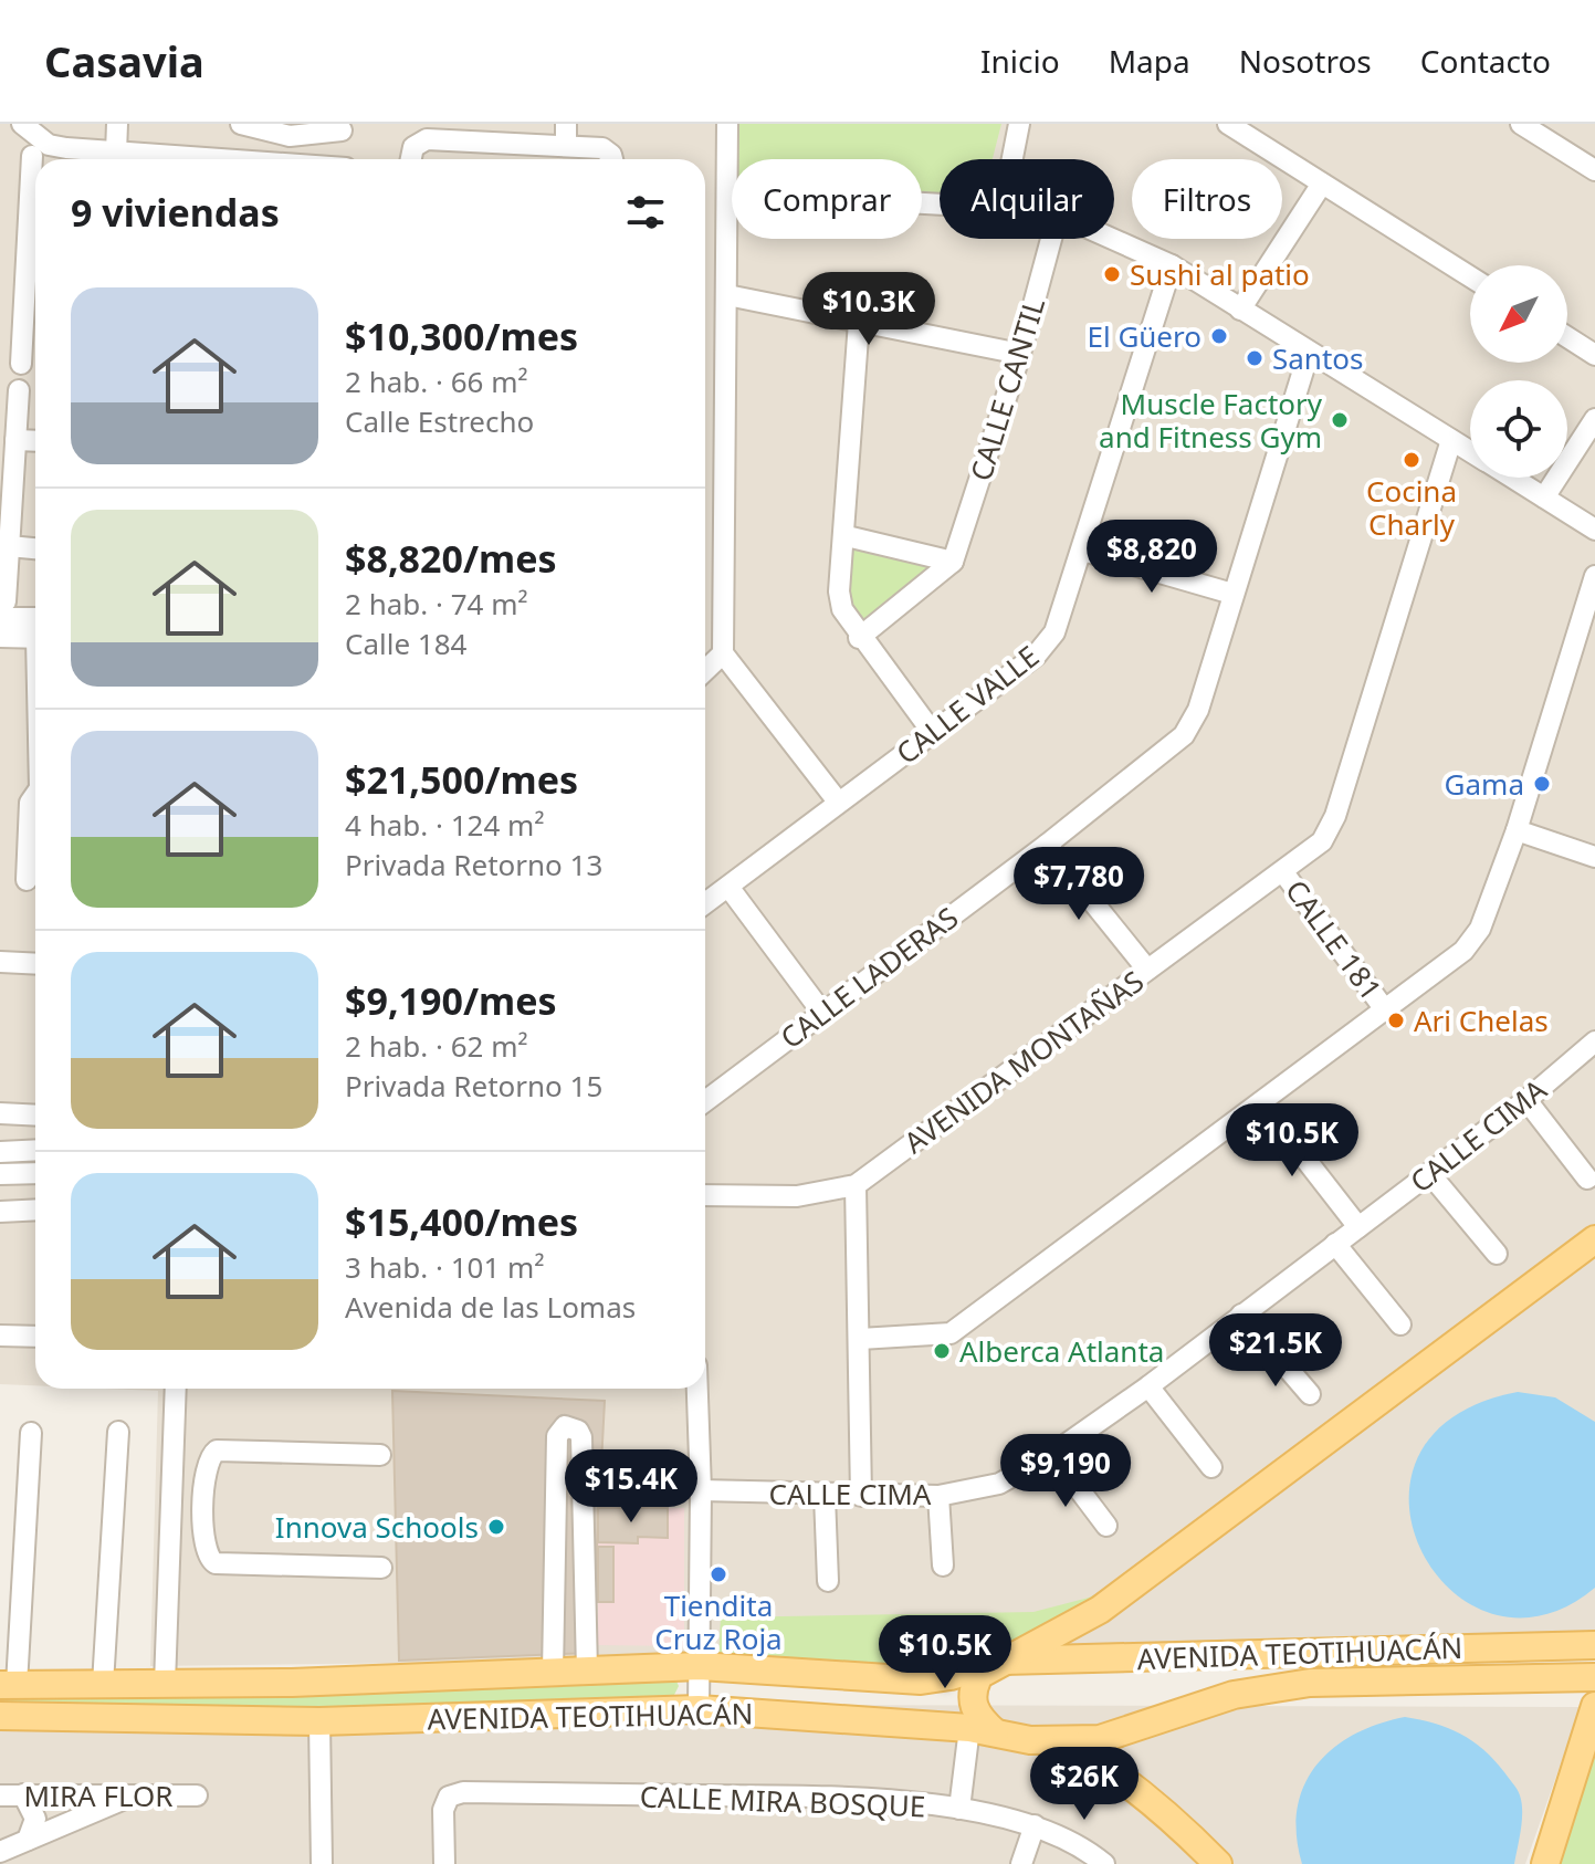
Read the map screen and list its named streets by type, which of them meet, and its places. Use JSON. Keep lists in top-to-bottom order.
{
  "streets": {
    "main road": ["AVENIDA TEOTIHUACÁN"],
    "street": [
      "CALLE CANTIL",
      "CALLE VALLE",
      "CALLE 181",
      "CALLE LADERAS",
      "AVENIDA MONTAÑAS",
      "CALLE CIMA",
      "MIRA FLOR",
      "CALLE MIRA BOSQUE"
    ]
  },
  "crossings": [
    ["CALLE 181", "AVENIDA MONTAÑAS"]
  ],
  "places": [
    "Sushi al patio",
    "El Güero",
    "Santos",
    "Muscle Factory and Fitness Gym",
    "Cocina Charly",
    "Gama",
    "Ari Chelas",
    "Alberca Atlanta",
    "Innova Schools",
    "Tiendita Cruz Roja"
  ],
  "north": "bottom left",
  "page": {
    "header": "Casavia",
    "nav": [
      "Inicio",
      "Mapa",
      "Nosotros",
      "Contacto"
    ],
    "chip": ["Comprar", "Alquilar", "Filtros"],
    "heading": "9 viviendas",
    "list": [
      {
        "name": "$10,300/mes",
        "note": "2 hab. · 66 m² · Calle Estrecho"
      },
      {
        "name": "$8,820/mes",
        "note": "2 hab. · 74 m² · Calle 184"
      },
      {
        "name": "$21,500/mes",
        "note": "4 hab. · 124 m² · Privada Retorno 13"
      },
      {
        "name": "$9,190/mes",
        "note": "2 hab. · 62 m² · Privada Retorno 15"
      },
      {
        "name": "$15,400/mes",
        "note": "3 hab. · 101 m² · Avenida de las Lomas"
      }
    ],
    "price": [
      "$10.3K",
      "$8,820",
      "$7,780",
      "$10.5K",
      "$21.5K",
      "$9,190",
      "$15.4K",
      "$10.5K",
      "$26K"
    ]
  }
}
